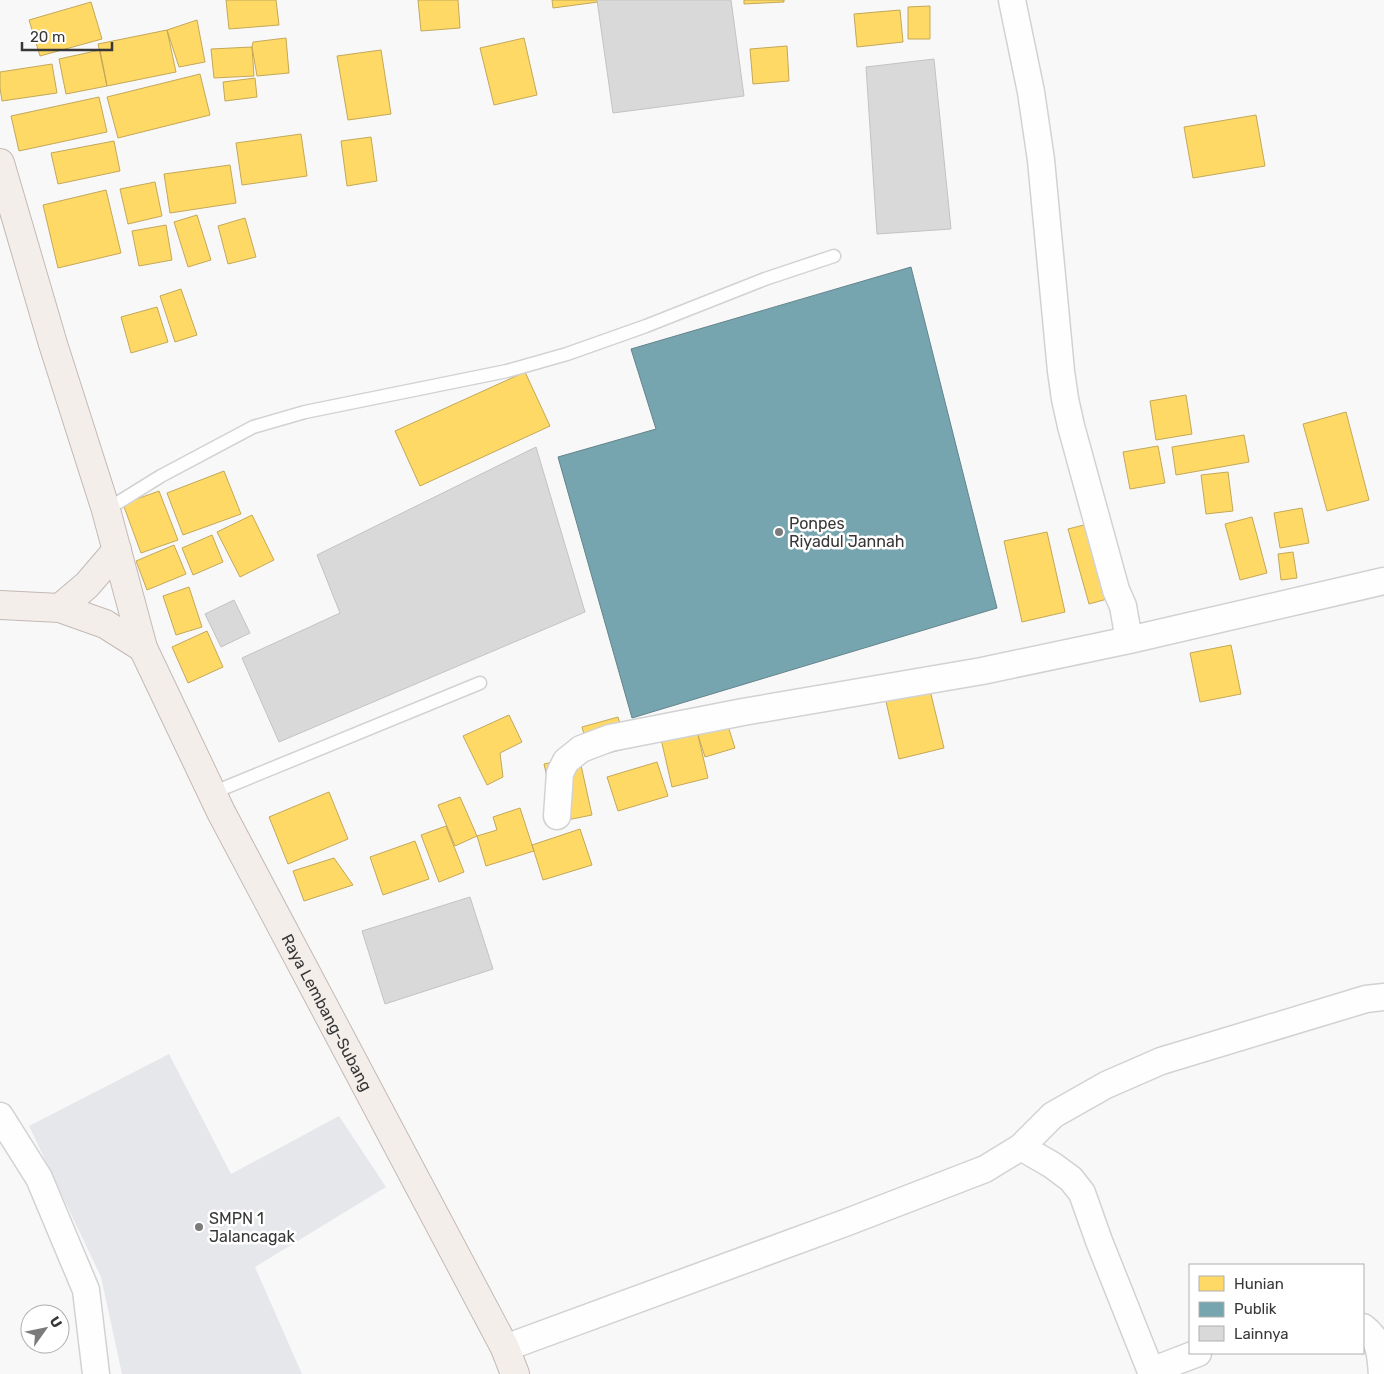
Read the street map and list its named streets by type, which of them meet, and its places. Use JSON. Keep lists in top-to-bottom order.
{
  "streets": {
    "main road": ["Raya Lembang-Subang"]
  },
  "places": ["Ponpes Riyadul Jannah", "SMPN 1 Jalancagak"],
  "legend": ["Hunian", "Publik", "Lainnya"],
  "scale_bar": "20 m",
  "north": "top right"
}
